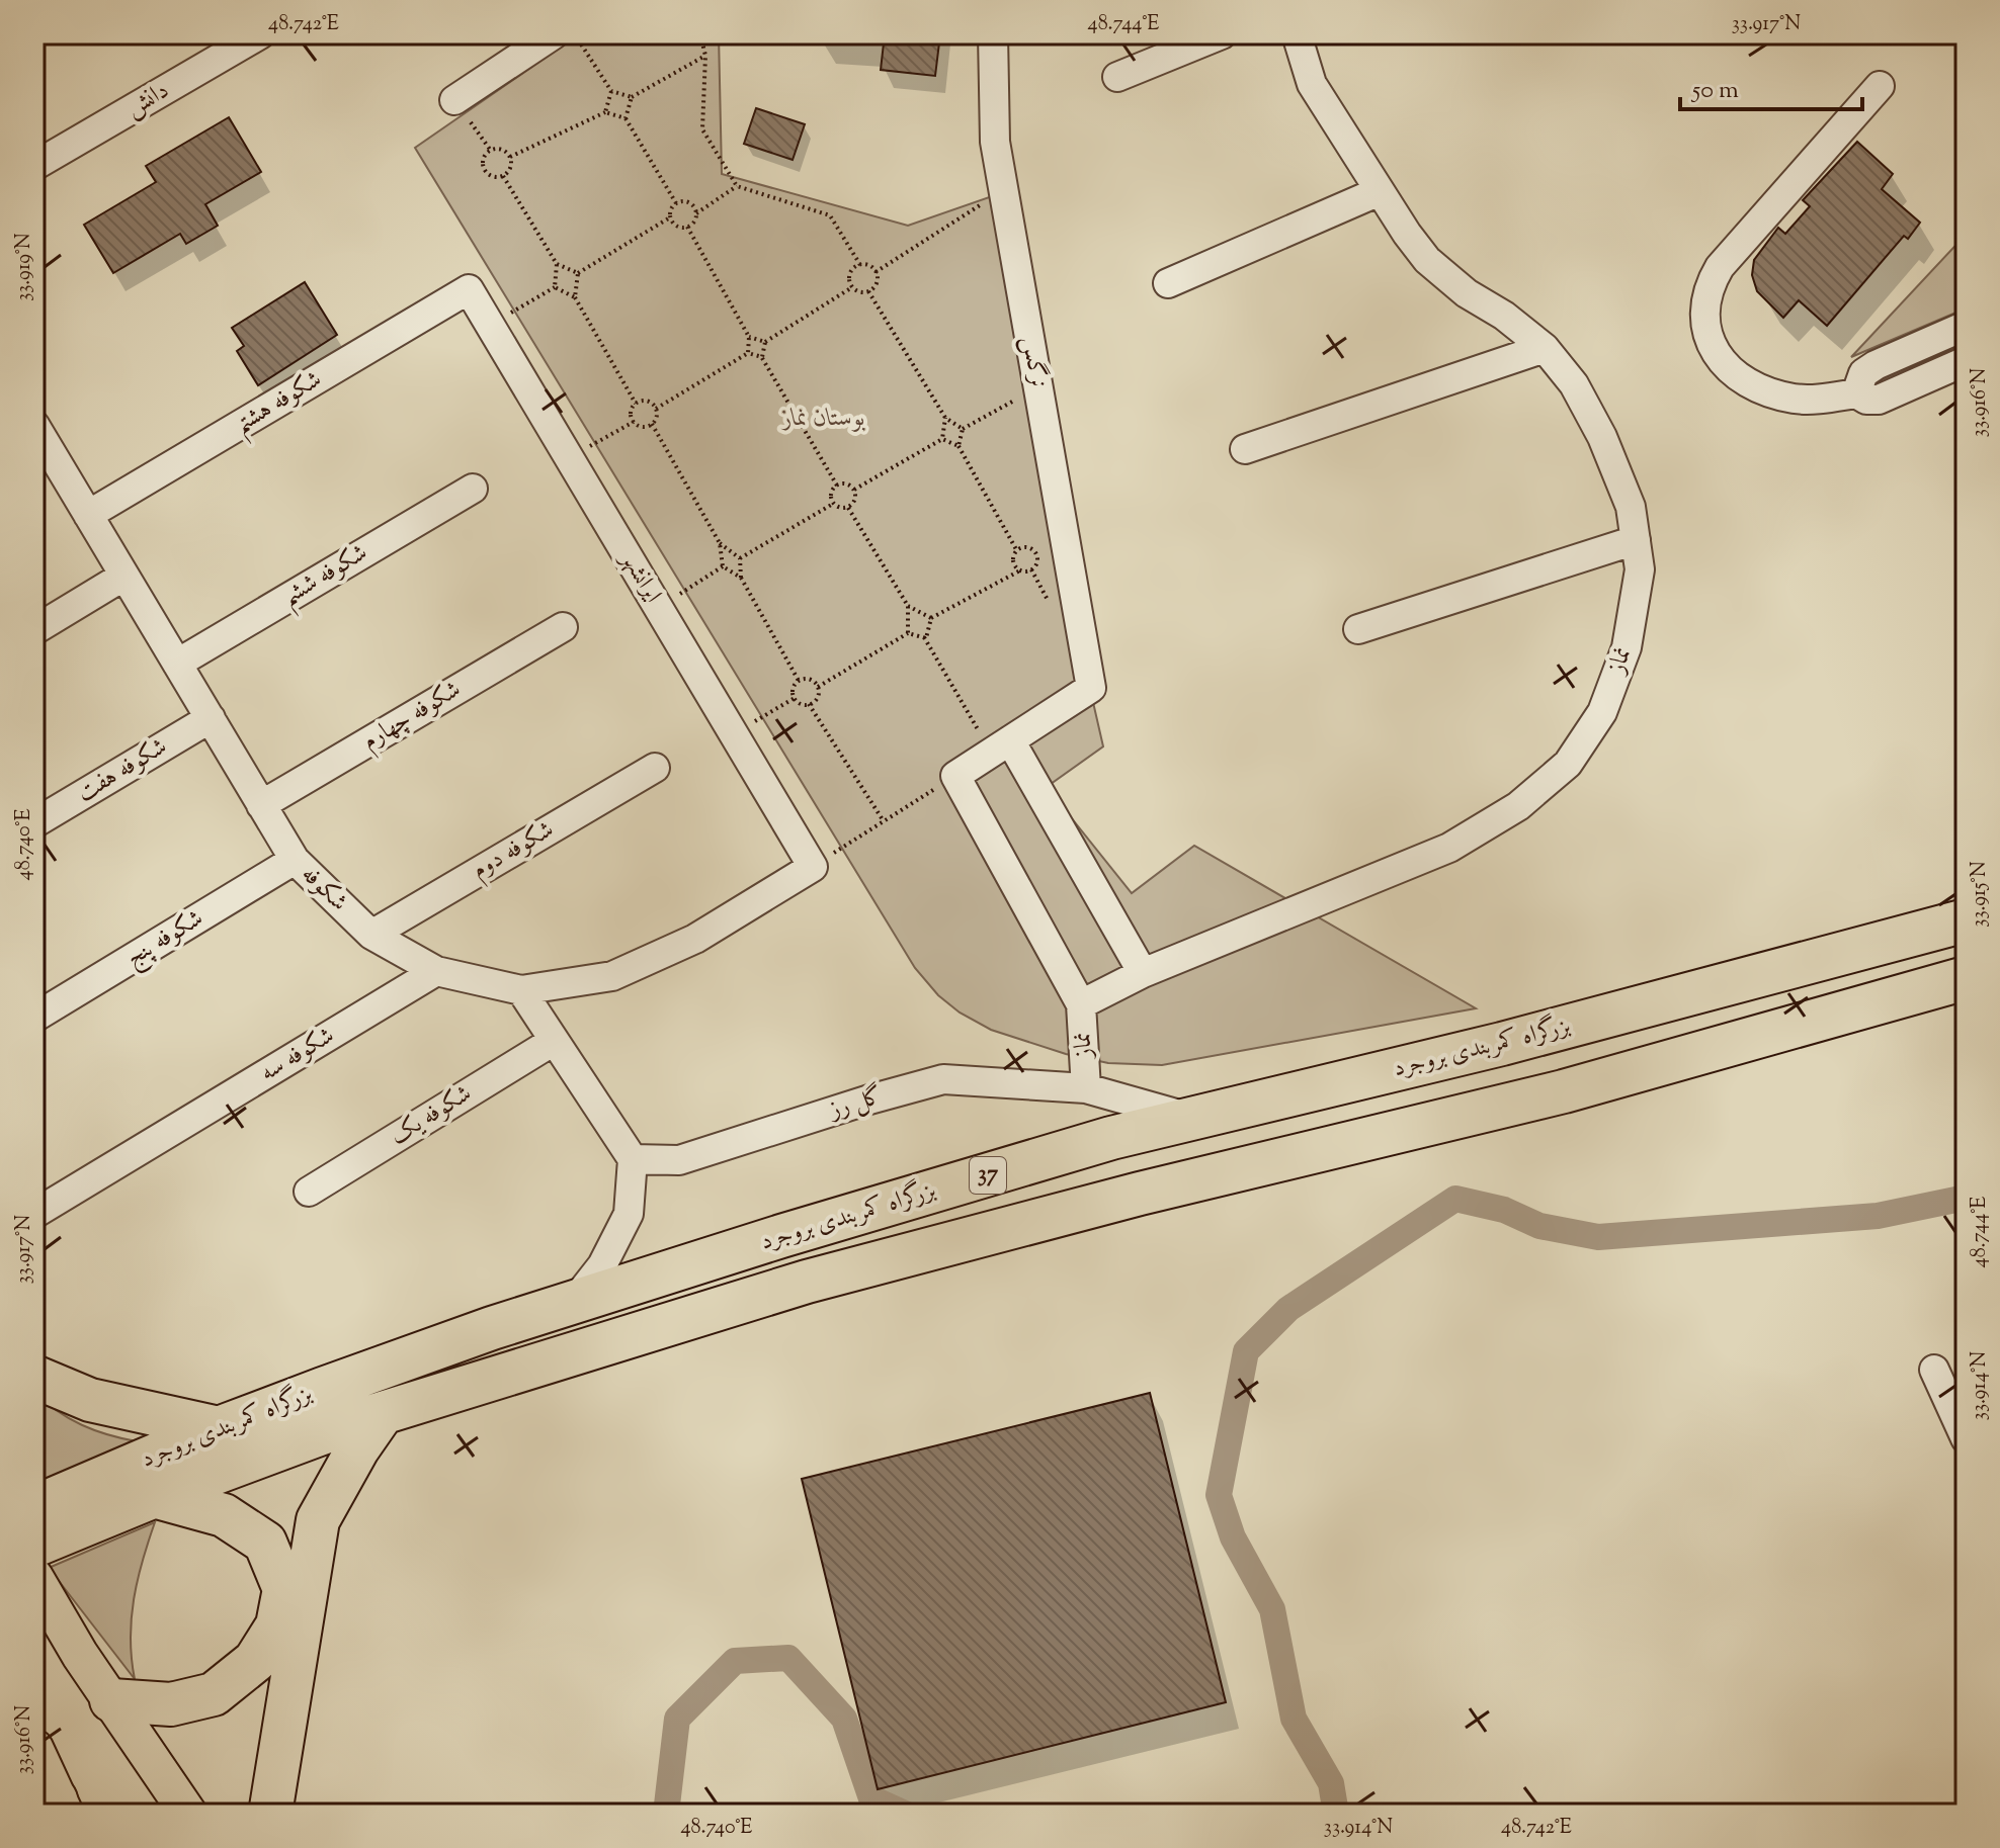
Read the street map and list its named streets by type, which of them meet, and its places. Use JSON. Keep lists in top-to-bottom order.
{
  "streets": {
    "highway": ["بزرگراه کمربندی بروجرد", "37"],
    "street": [
      "دانش",
      "نرگس",
      "شکوفه هشتم",
      "شکوفه ششم",
      "ایرانشهر",
      "نماز",
      "شکوفه چهارم",
      "شکوفه هفت",
      "شکوفه دوم",
      "شکوفه",
      "شکوفه پنج",
      "شکوفه سه",
      "گل رز",
      "شکوفه یک"
    ]
  },
  "crossings": [
    ["شکوفه هشتم", "ایرانشهر"],
    ["شکوفه هشتم", "شکوفه"],
    ["شکوفه ششم", "شکوفه"],
    ["ایرانشهر", "شکوفه"],
    ["نماز", "گل رز"],
    ["شکوفه چهارم", "شکوفه"],
    ["شکوفه هفت", "شکوفه"],
    ["شکوفه دوم", "شکوفه"],
    ["شکوفه", "شکوفه پنج"],
    ["شکوفه", "شکوفه سه"],
    ["بزرگراه کمربندی بروجرد", "گل رز"]
  ],
  "parks": ["بوستان نماز"],
  "scale_bar": "50 m",
  "coordinates": [
    "48.742°E",
    "48.744°E",
    "33.917°N",
    "33.919°N",
    "33.916°N",
    "48.740°E",
    "33.915°N",
    "33.914°N"
  ]
}
